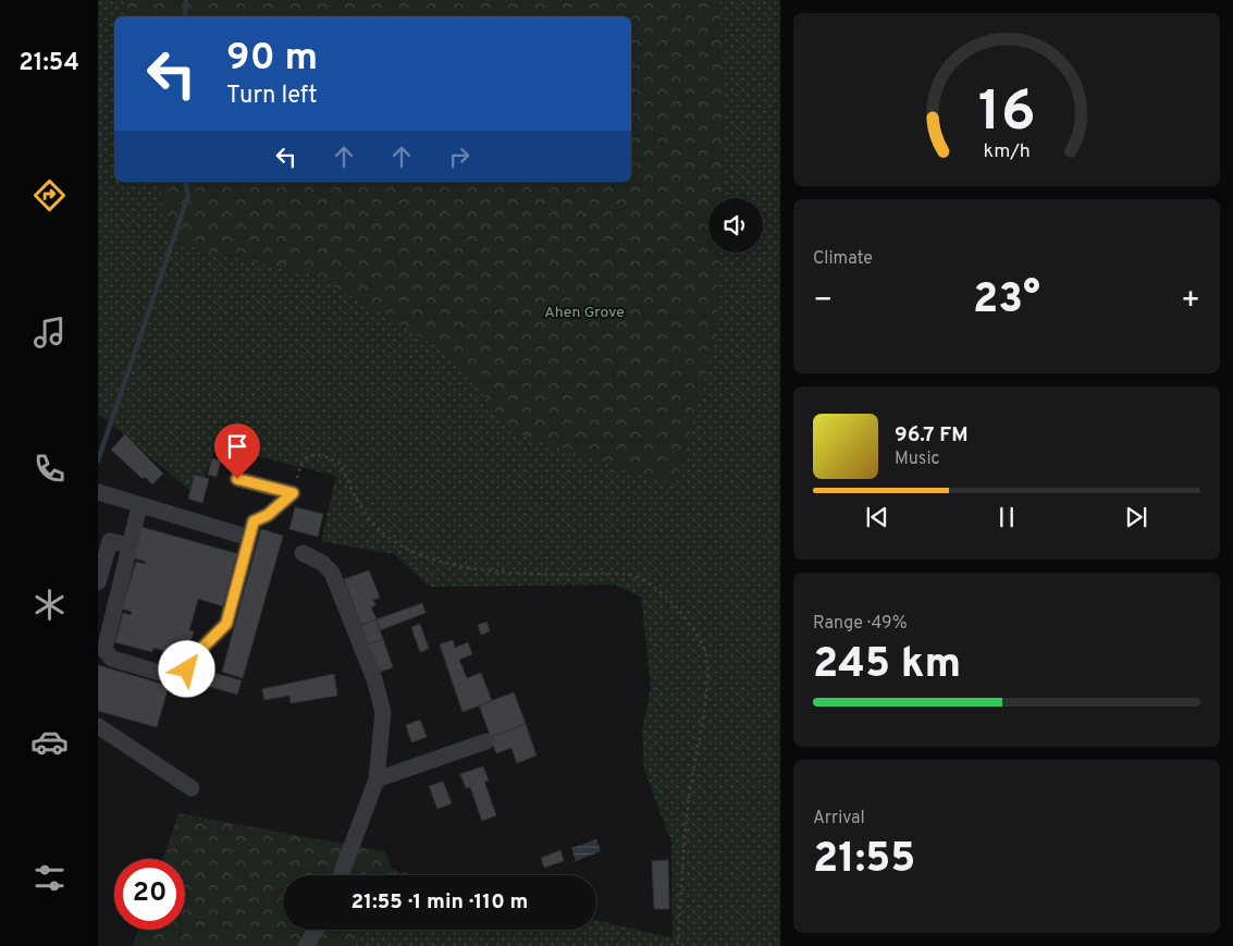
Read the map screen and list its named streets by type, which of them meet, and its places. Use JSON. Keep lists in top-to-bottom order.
{
  "parks": ["Ahen Grove"],
  "page": {
    "tabs": "21:54",
    "turn": ["90 m", "Turn left"],
    "tile": [
      "Climate",
      ["Range · 49%", "245 km"],
      ["Arrival", "21:55"]
    ],
    "heat": ["−", "23°", "+"],
    "song": ["96.7 FM", "Music"],
    "limit": "20",
    "trip": "21:55 · 1 min · 110 m",
    "gauge": ["16", "km/h"]
  }
}
